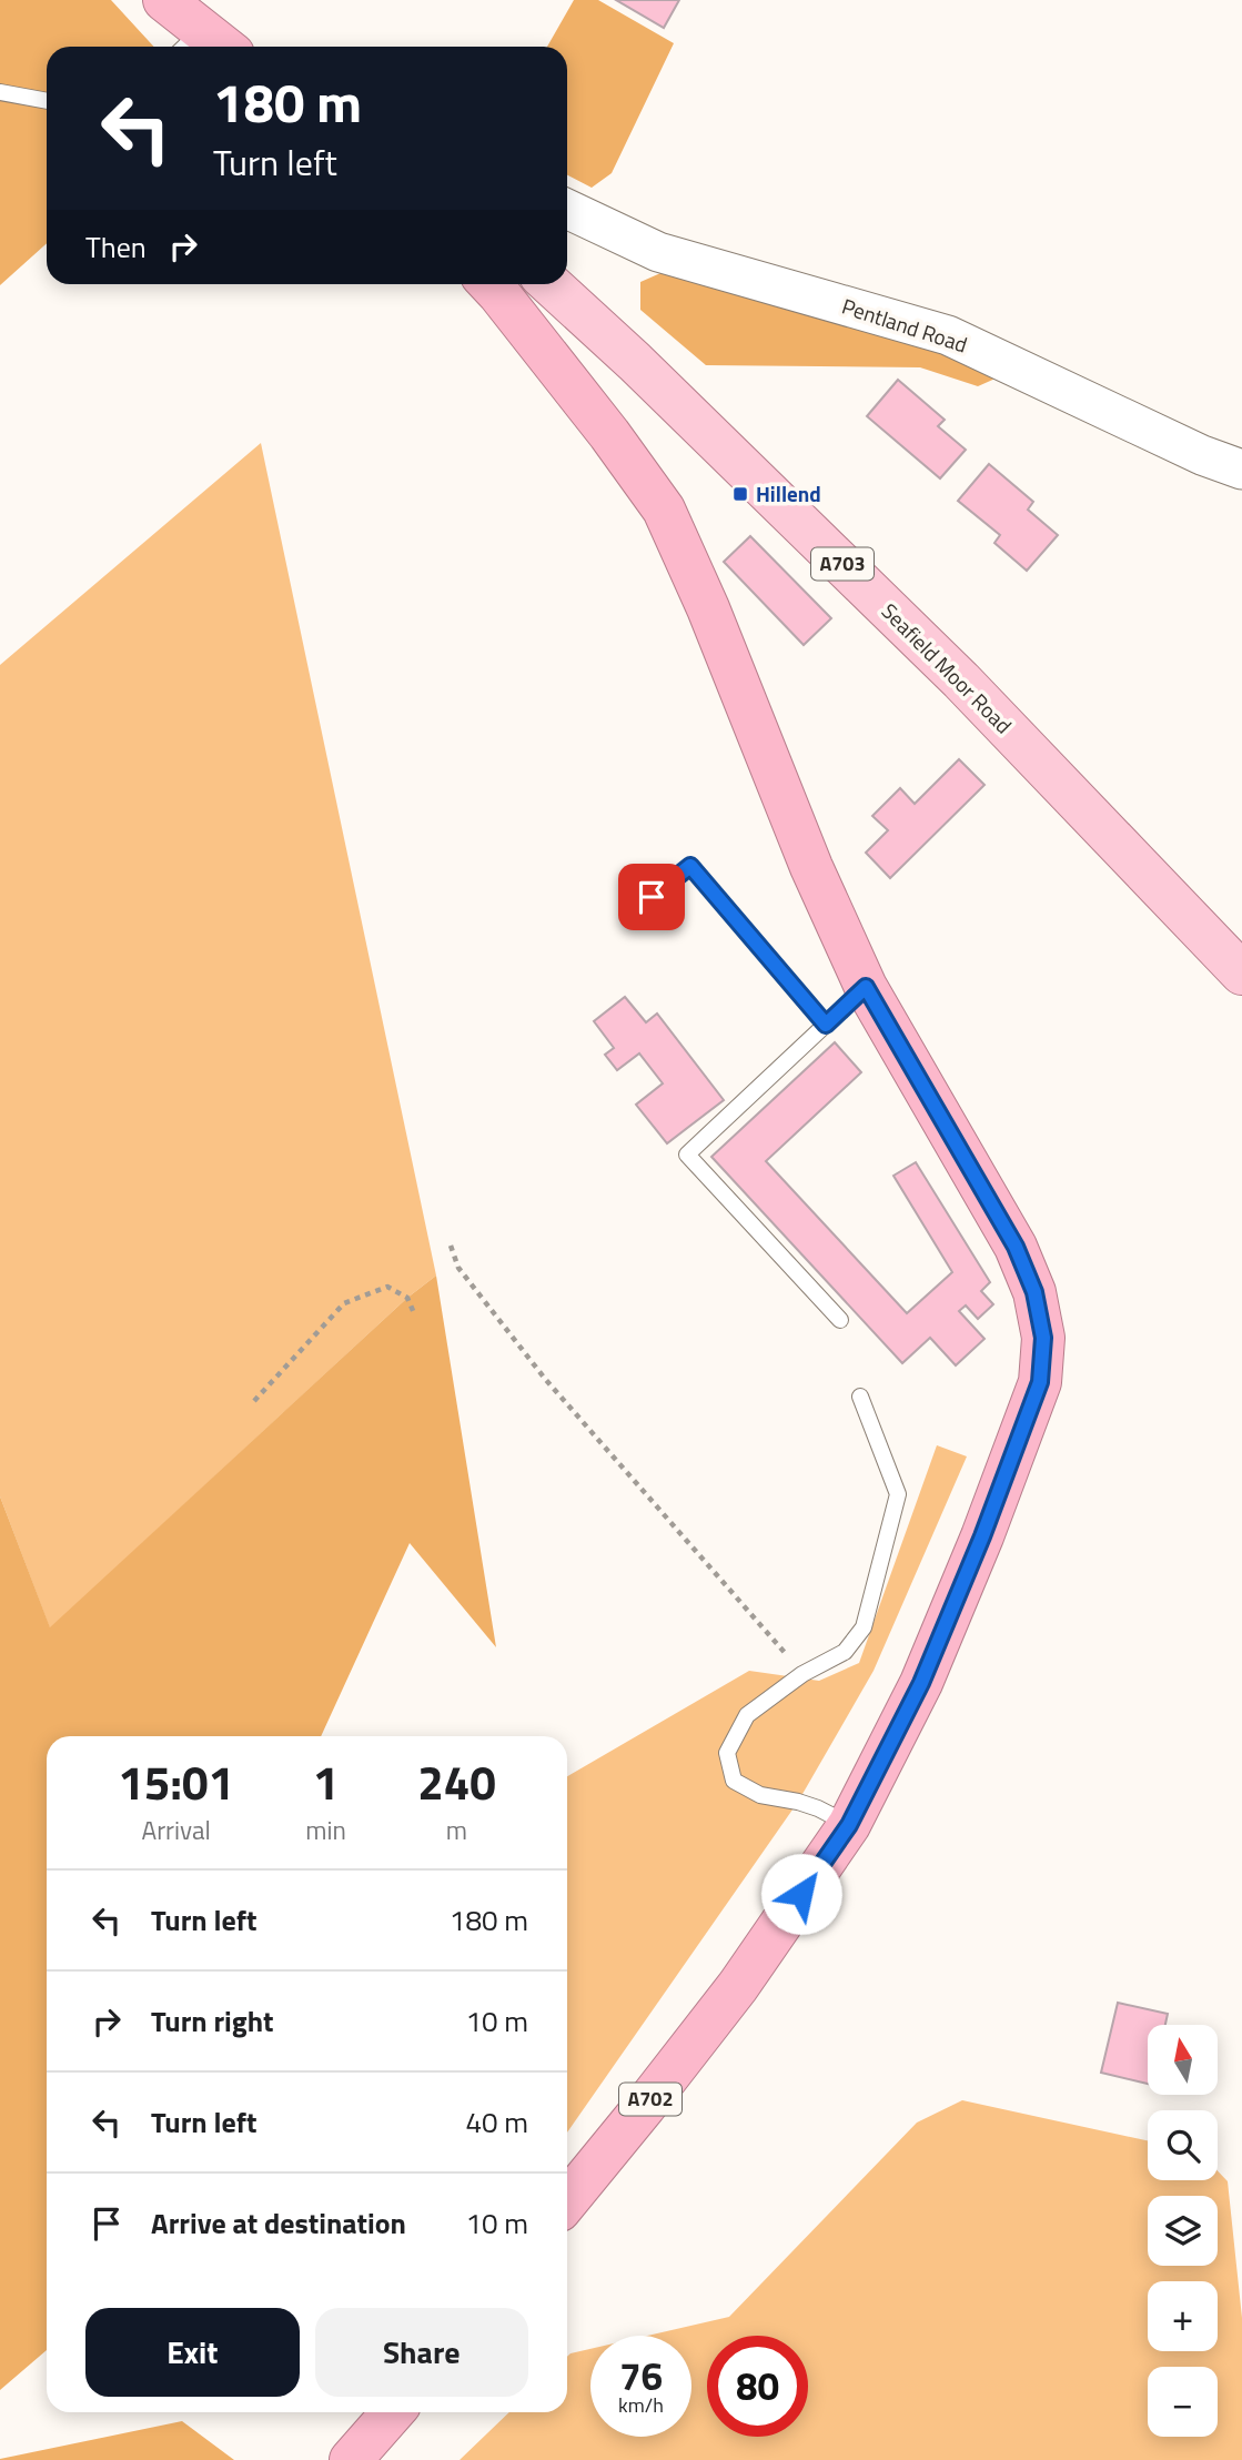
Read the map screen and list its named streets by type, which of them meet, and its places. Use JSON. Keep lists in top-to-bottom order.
{
  "streets": {
    "highway": ["A702"],
    "main road": ["A703", "Seafield Moor Road"],
    "street": ["Pentland Road"]
  },
  "places": {
    "transit": ["Hillend"]
  },
  "north": "top",
  "page": {
    "turn": ["180 m", "Turn left"],
    "then": "Then",
    "eta": [
      "15:01",
      "Arrival",
      "1",
      "min",
      "240",
      "m"
    ],
    "list": [
      {
        "name": "Turn left",
        "value": "180 m"
      },
      {
        "name": "Turn right",
        "value": "10 m"
      },
      {
        "name": "Turn left",
        "value": "40 m"
      },
      {
        "name": "Arrive at destination",
        "value": "10 m"
      }
    ],
    "map_buttons": ["+", "−"],
    "buttons": ["Exit", "Share"],
    "speed": "76 km/h",
    "limit": "80"
  }
}
